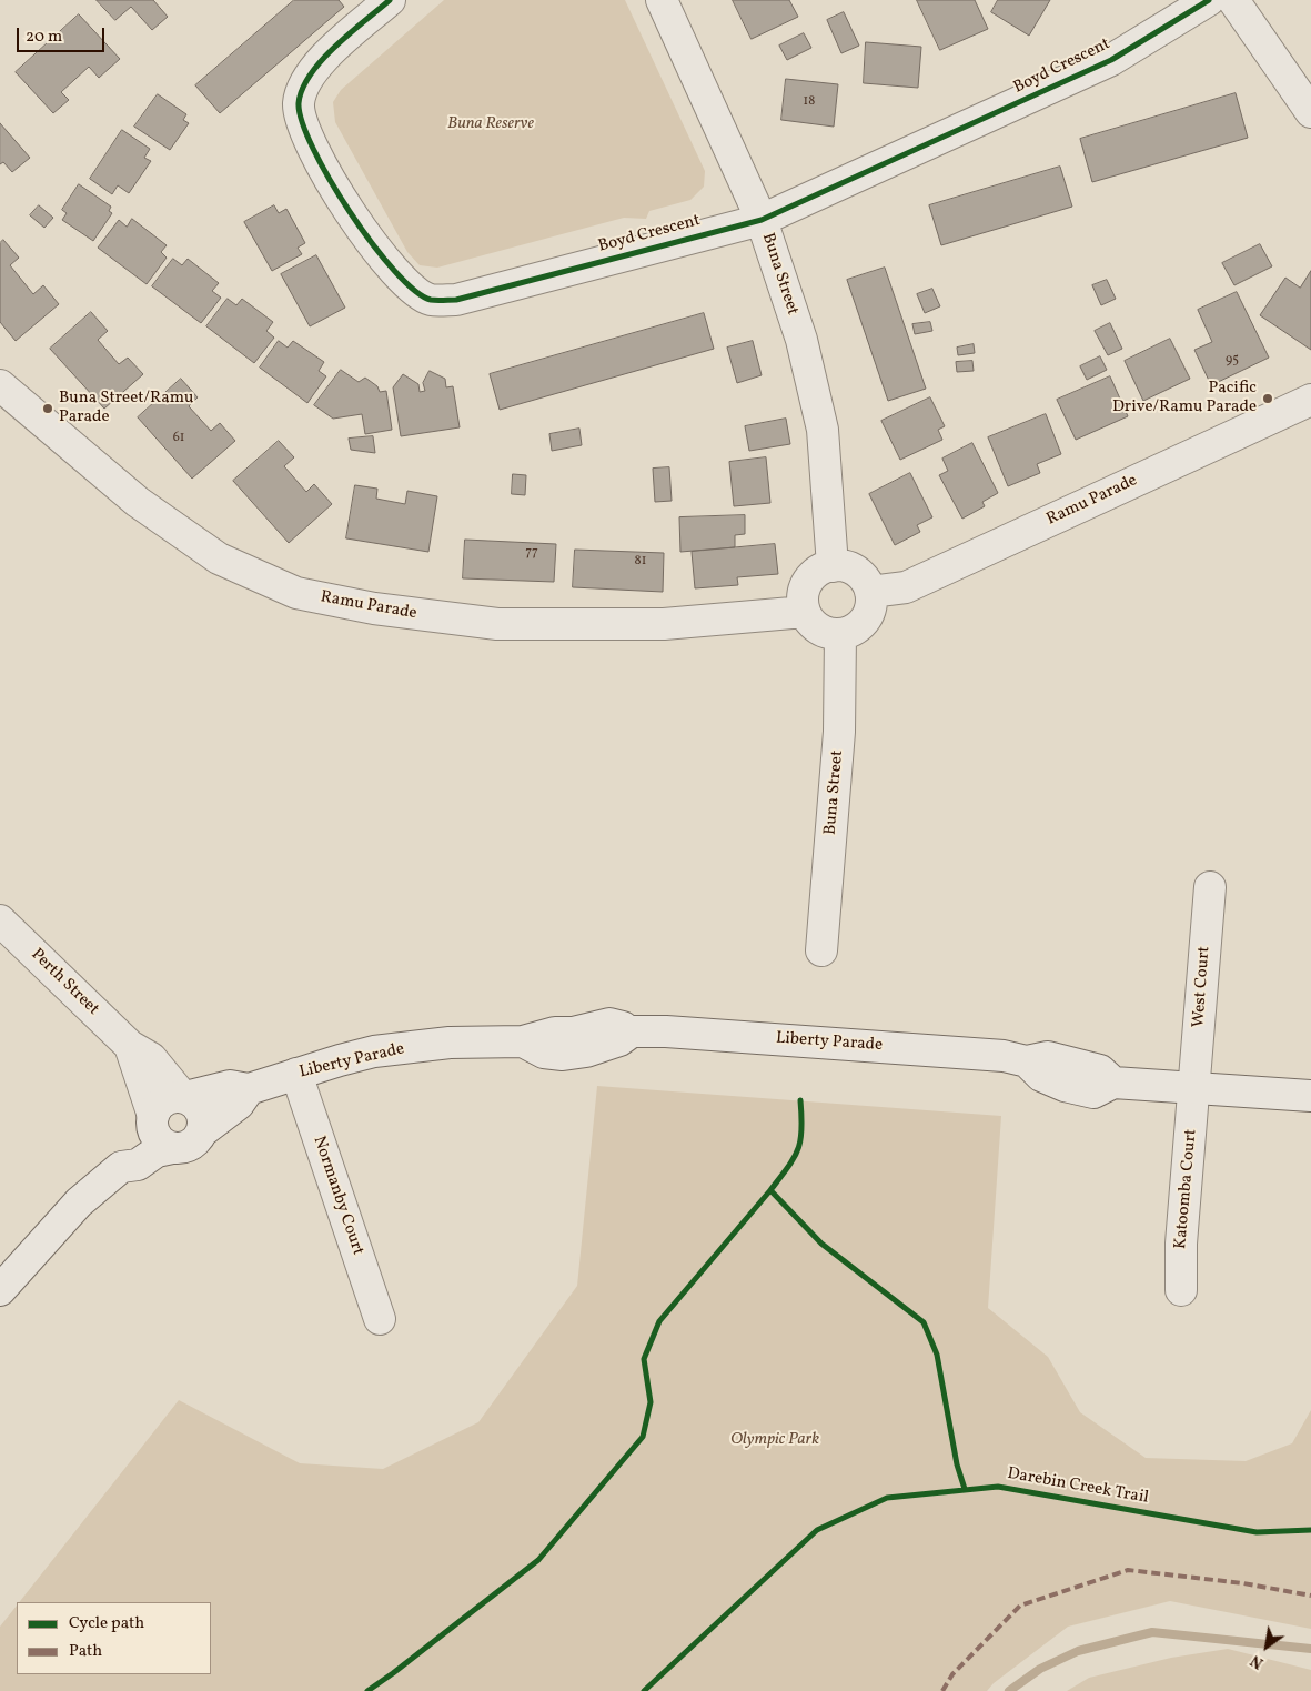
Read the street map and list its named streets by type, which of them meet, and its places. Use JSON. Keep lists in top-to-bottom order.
{
  "streets": {
    "street": [
      "Boyd Crescent",
      "Buna Street",
      "Ramu Parade",
      "Perth Street",
      "West Court",
      "Liberty Parade",
      "Katoomba Court",
      "Normanby Court"
    ],
    "cycle path": ["Darebin Creek Trail"]
  },
  "crossings": [
    ["Boyd Crescent", "Buna Street"],
    ["Buna Street", "Ramu Parade"],
    ["Perth Street", "Liberty Parade"],
    ["West Court", "Liberty Parade"],
    ["West Court", "Katoomba Court"],
    ["Liberty Parade", "Katoomba Court"],
    ["Liberty Parade", "Normanby Court"]
  ],
  "parks": ["Buna Reserve", "Olympic Park"],
  "places": ["Pacific Drive/Ramu Parade", "Buna Street/Ramu Parade"],
  "house_numbers": [
    "18",
    "95",
    "61",
    "77",
    "81"
  ],
  "legend": ["Cycle path", "Path"],
  "scale_bar": "20 m",
  "north": "bottom left"
}
